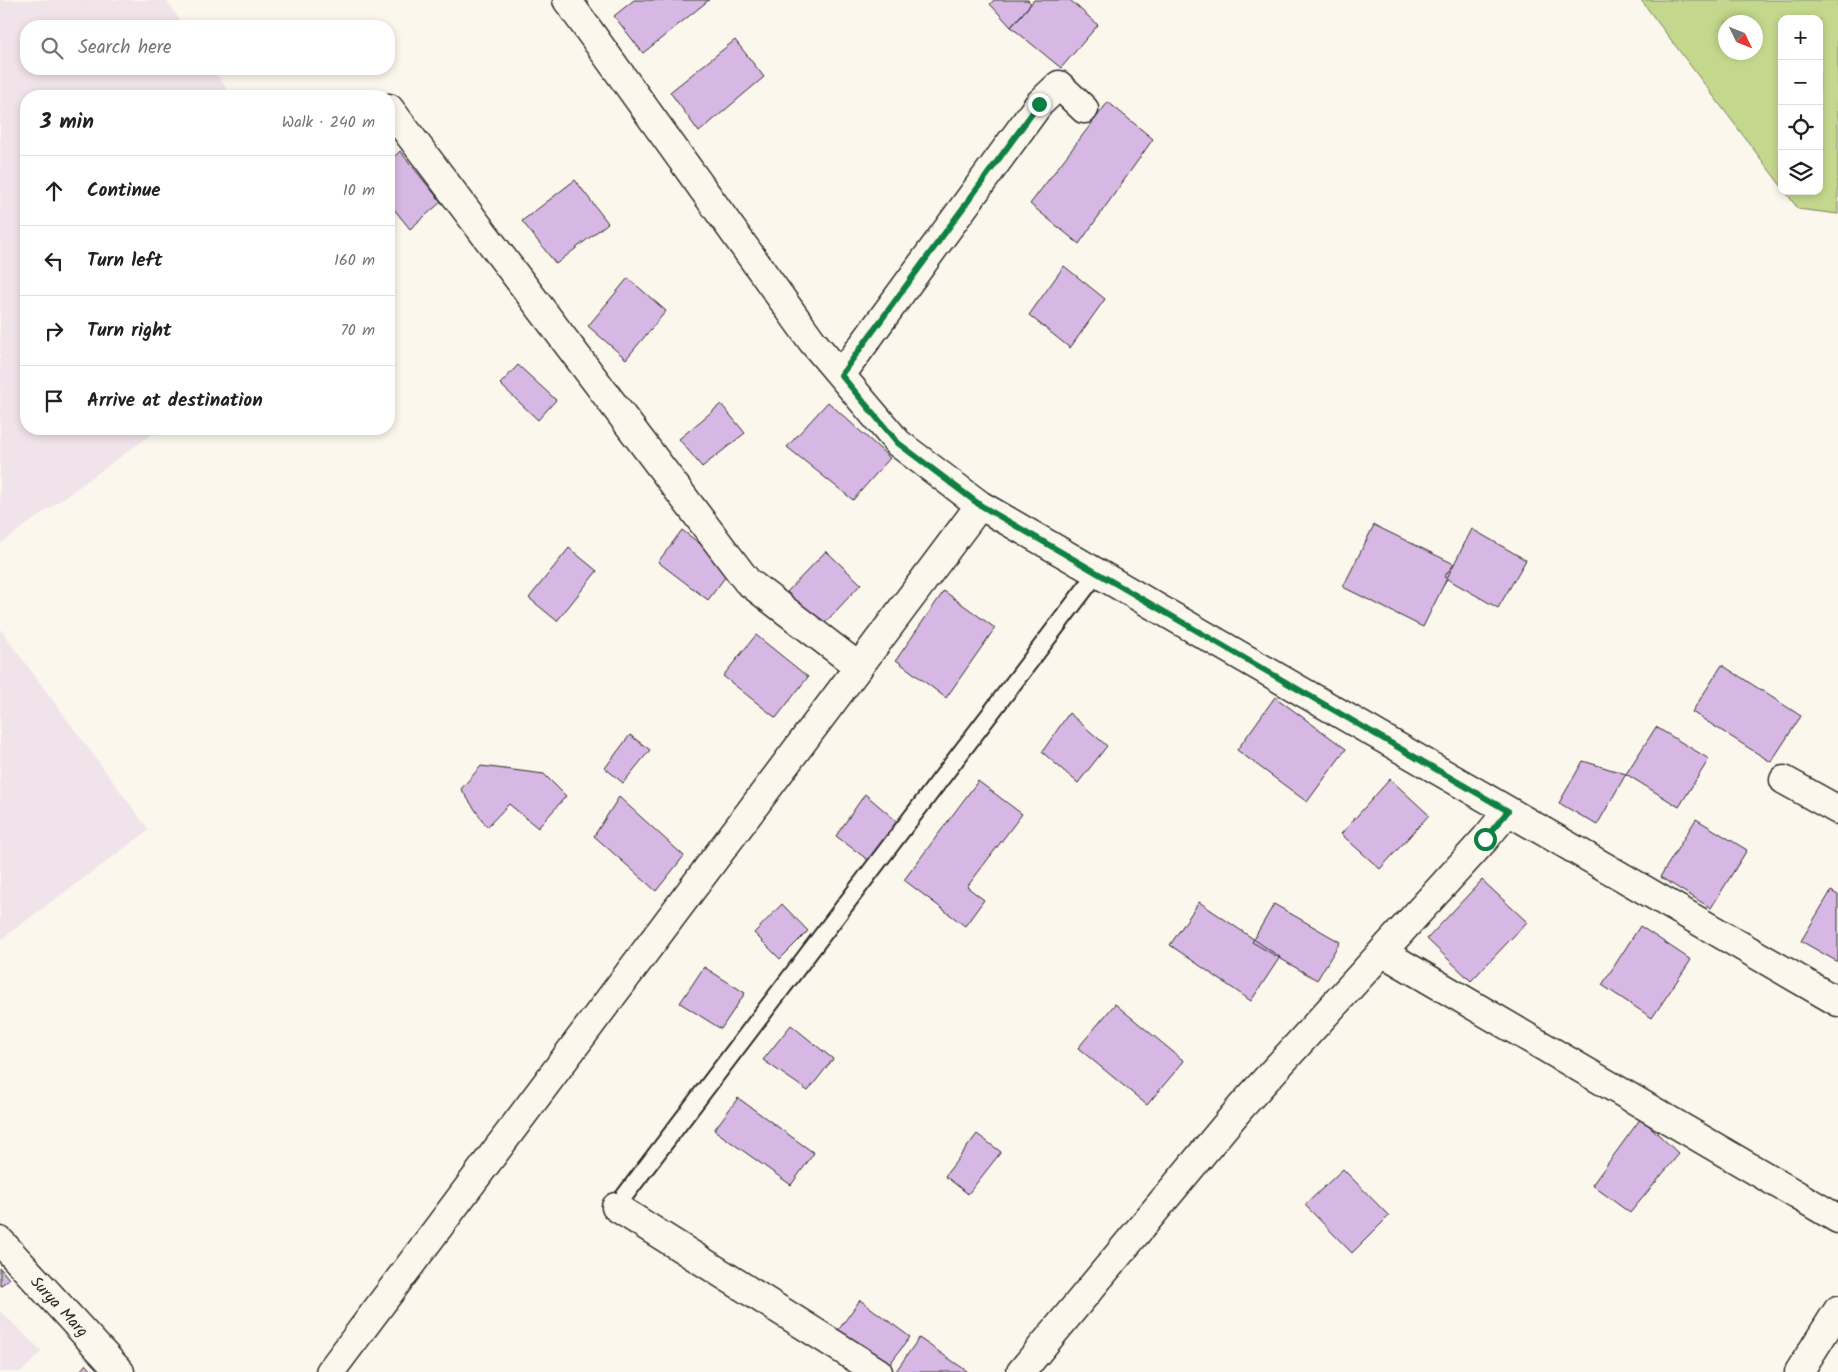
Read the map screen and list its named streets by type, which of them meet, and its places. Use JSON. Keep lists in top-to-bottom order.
{
  "streets": {
    "street": ["Surya Marg"]
  },
  "north": "bottom right",
  "page": {
    "map_buttons": ["+", "−"],
    "search": "Search here",
    "heading": ["3 min", "Walk · 240 m"],
    "list": [
      ["Continue", "10 m"],
      ["Turn left", "160 m"],
      ["Turn right", "70 m"],
      "Arrive at destination"
    ]
  }
}
